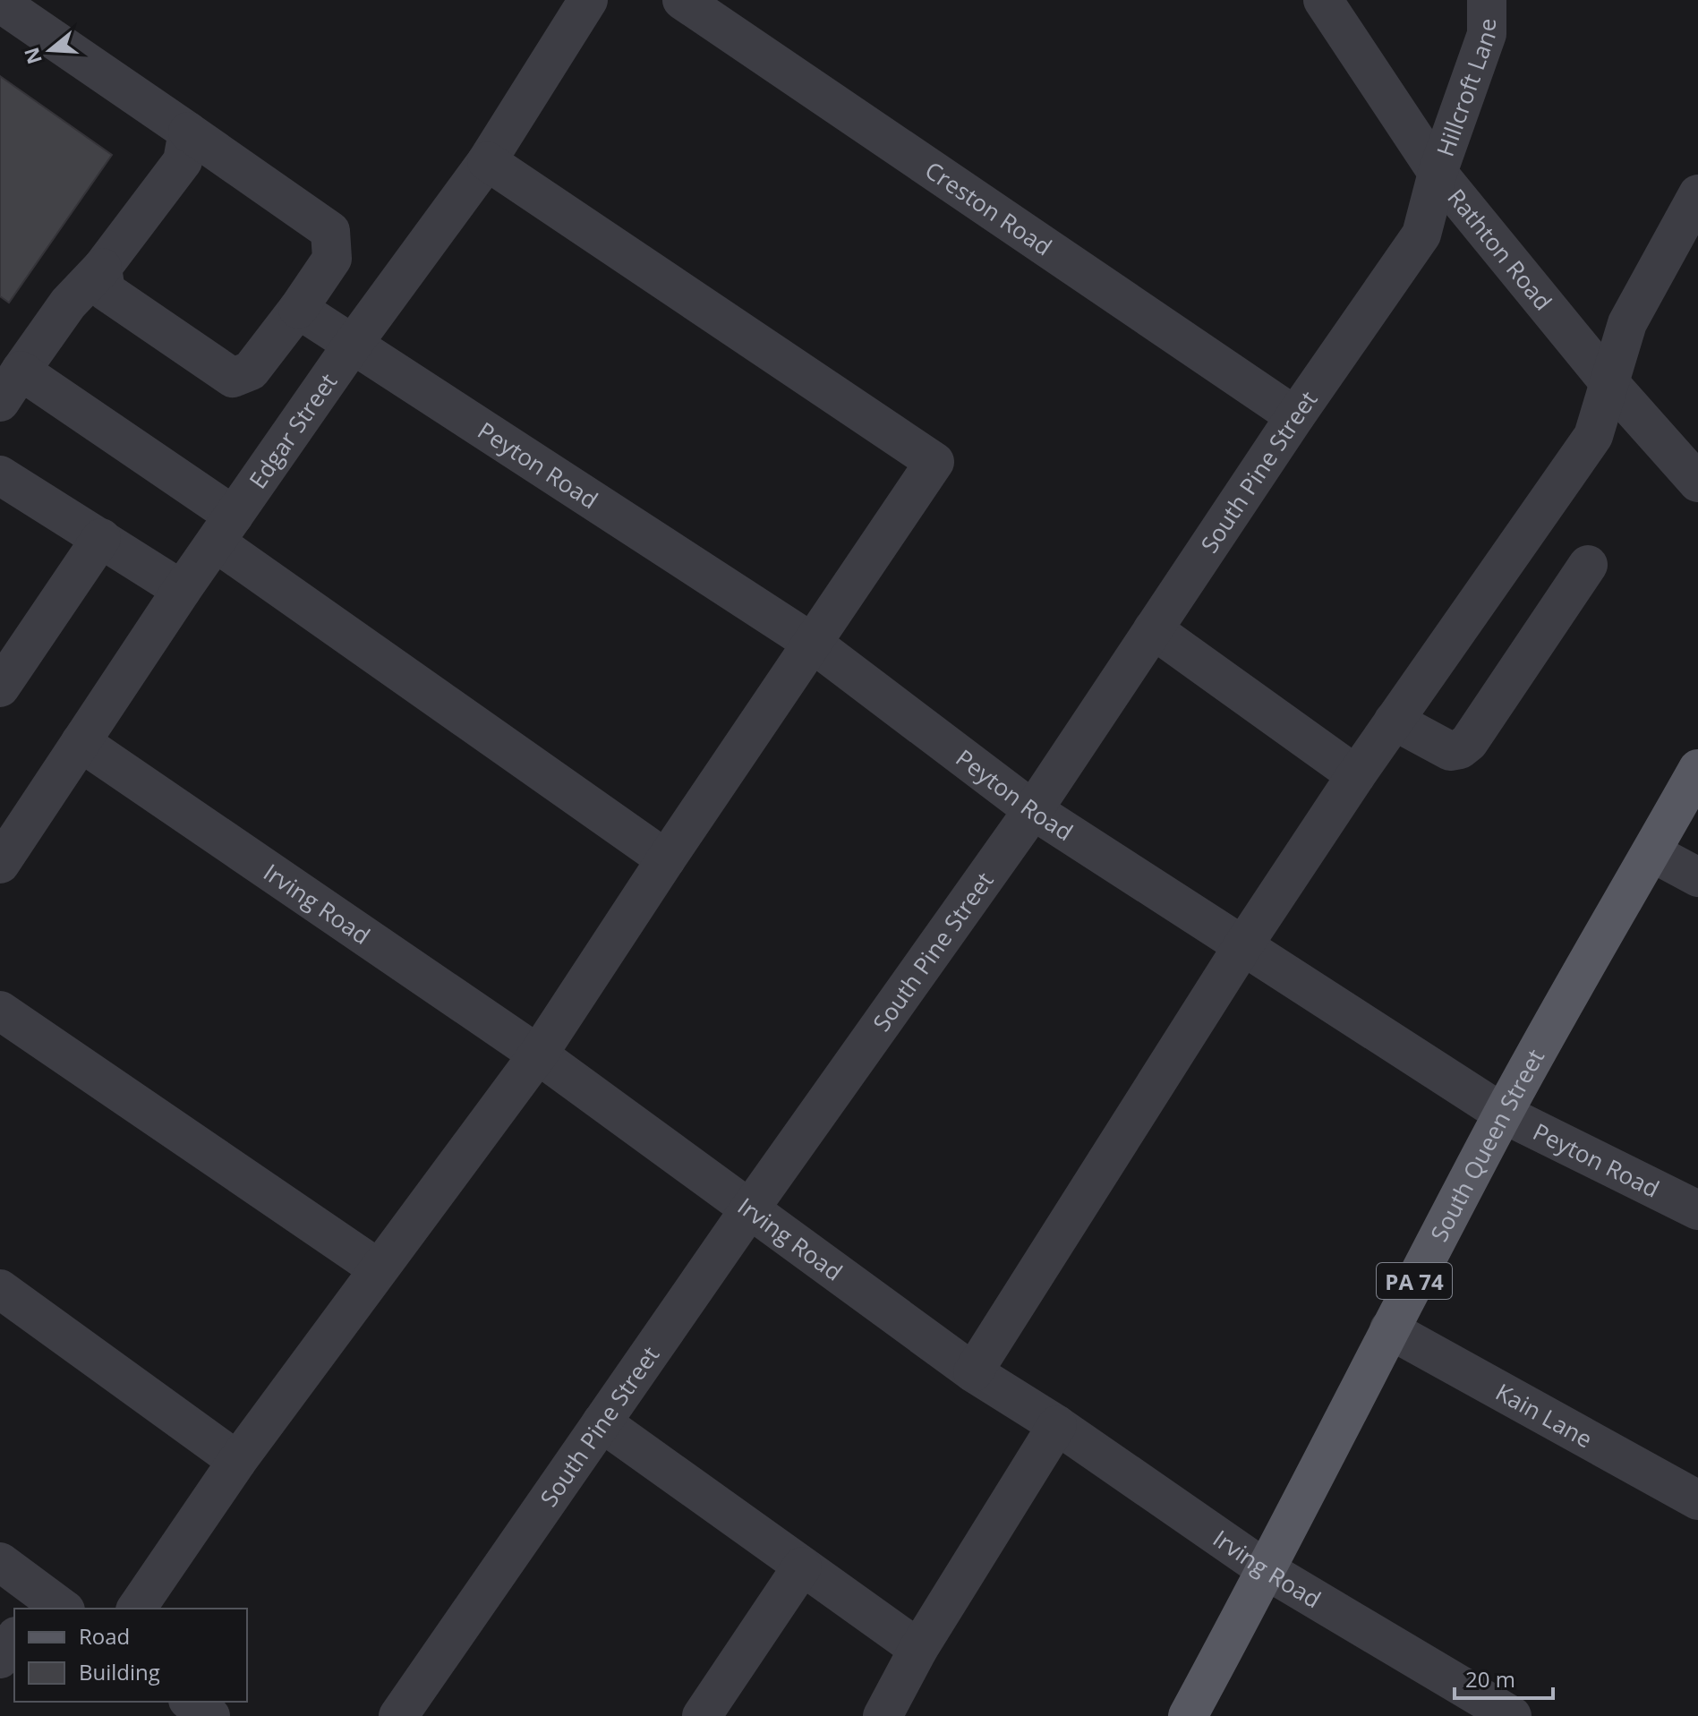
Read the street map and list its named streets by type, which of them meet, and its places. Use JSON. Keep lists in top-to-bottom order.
{
  "streets": {
    "main road": ["South Queen Street", "PA 74"],
    "street": [
      "Hillcroft Lane",
      "Creston Road",
      "Rathton Road",
      "Edgar Street",
      "Peyton Road",
      "South Pine Street",
      "Irving Road",
      "Kain Lane"
    ]
  },
  "crossings": [
    ["Hillcroft Lane", "Rathton Road"],
    ["Hillcroft Lane", "South Pine Street"],
    ["Creston Road", "South Pine Street"],
    ["Rathton Road", "South Pine Street"],
    ["Edgar Street", "Peyton Road"],
    ["Edgar Street", "Irving Road"],
    ["Peyton Road", "South Pine Street"],
    ["Peyton Road", "South Queen Street"],
    ["South Pine Street", "Irving Road"],
    ["Irving Road", "South Queen Street"],
    ["South Queen Street", "Kain Lane"]
  ],
  "legend": ["Road", "Building"],
  "scale_bar": "20 m",
  "north": "left"
}
